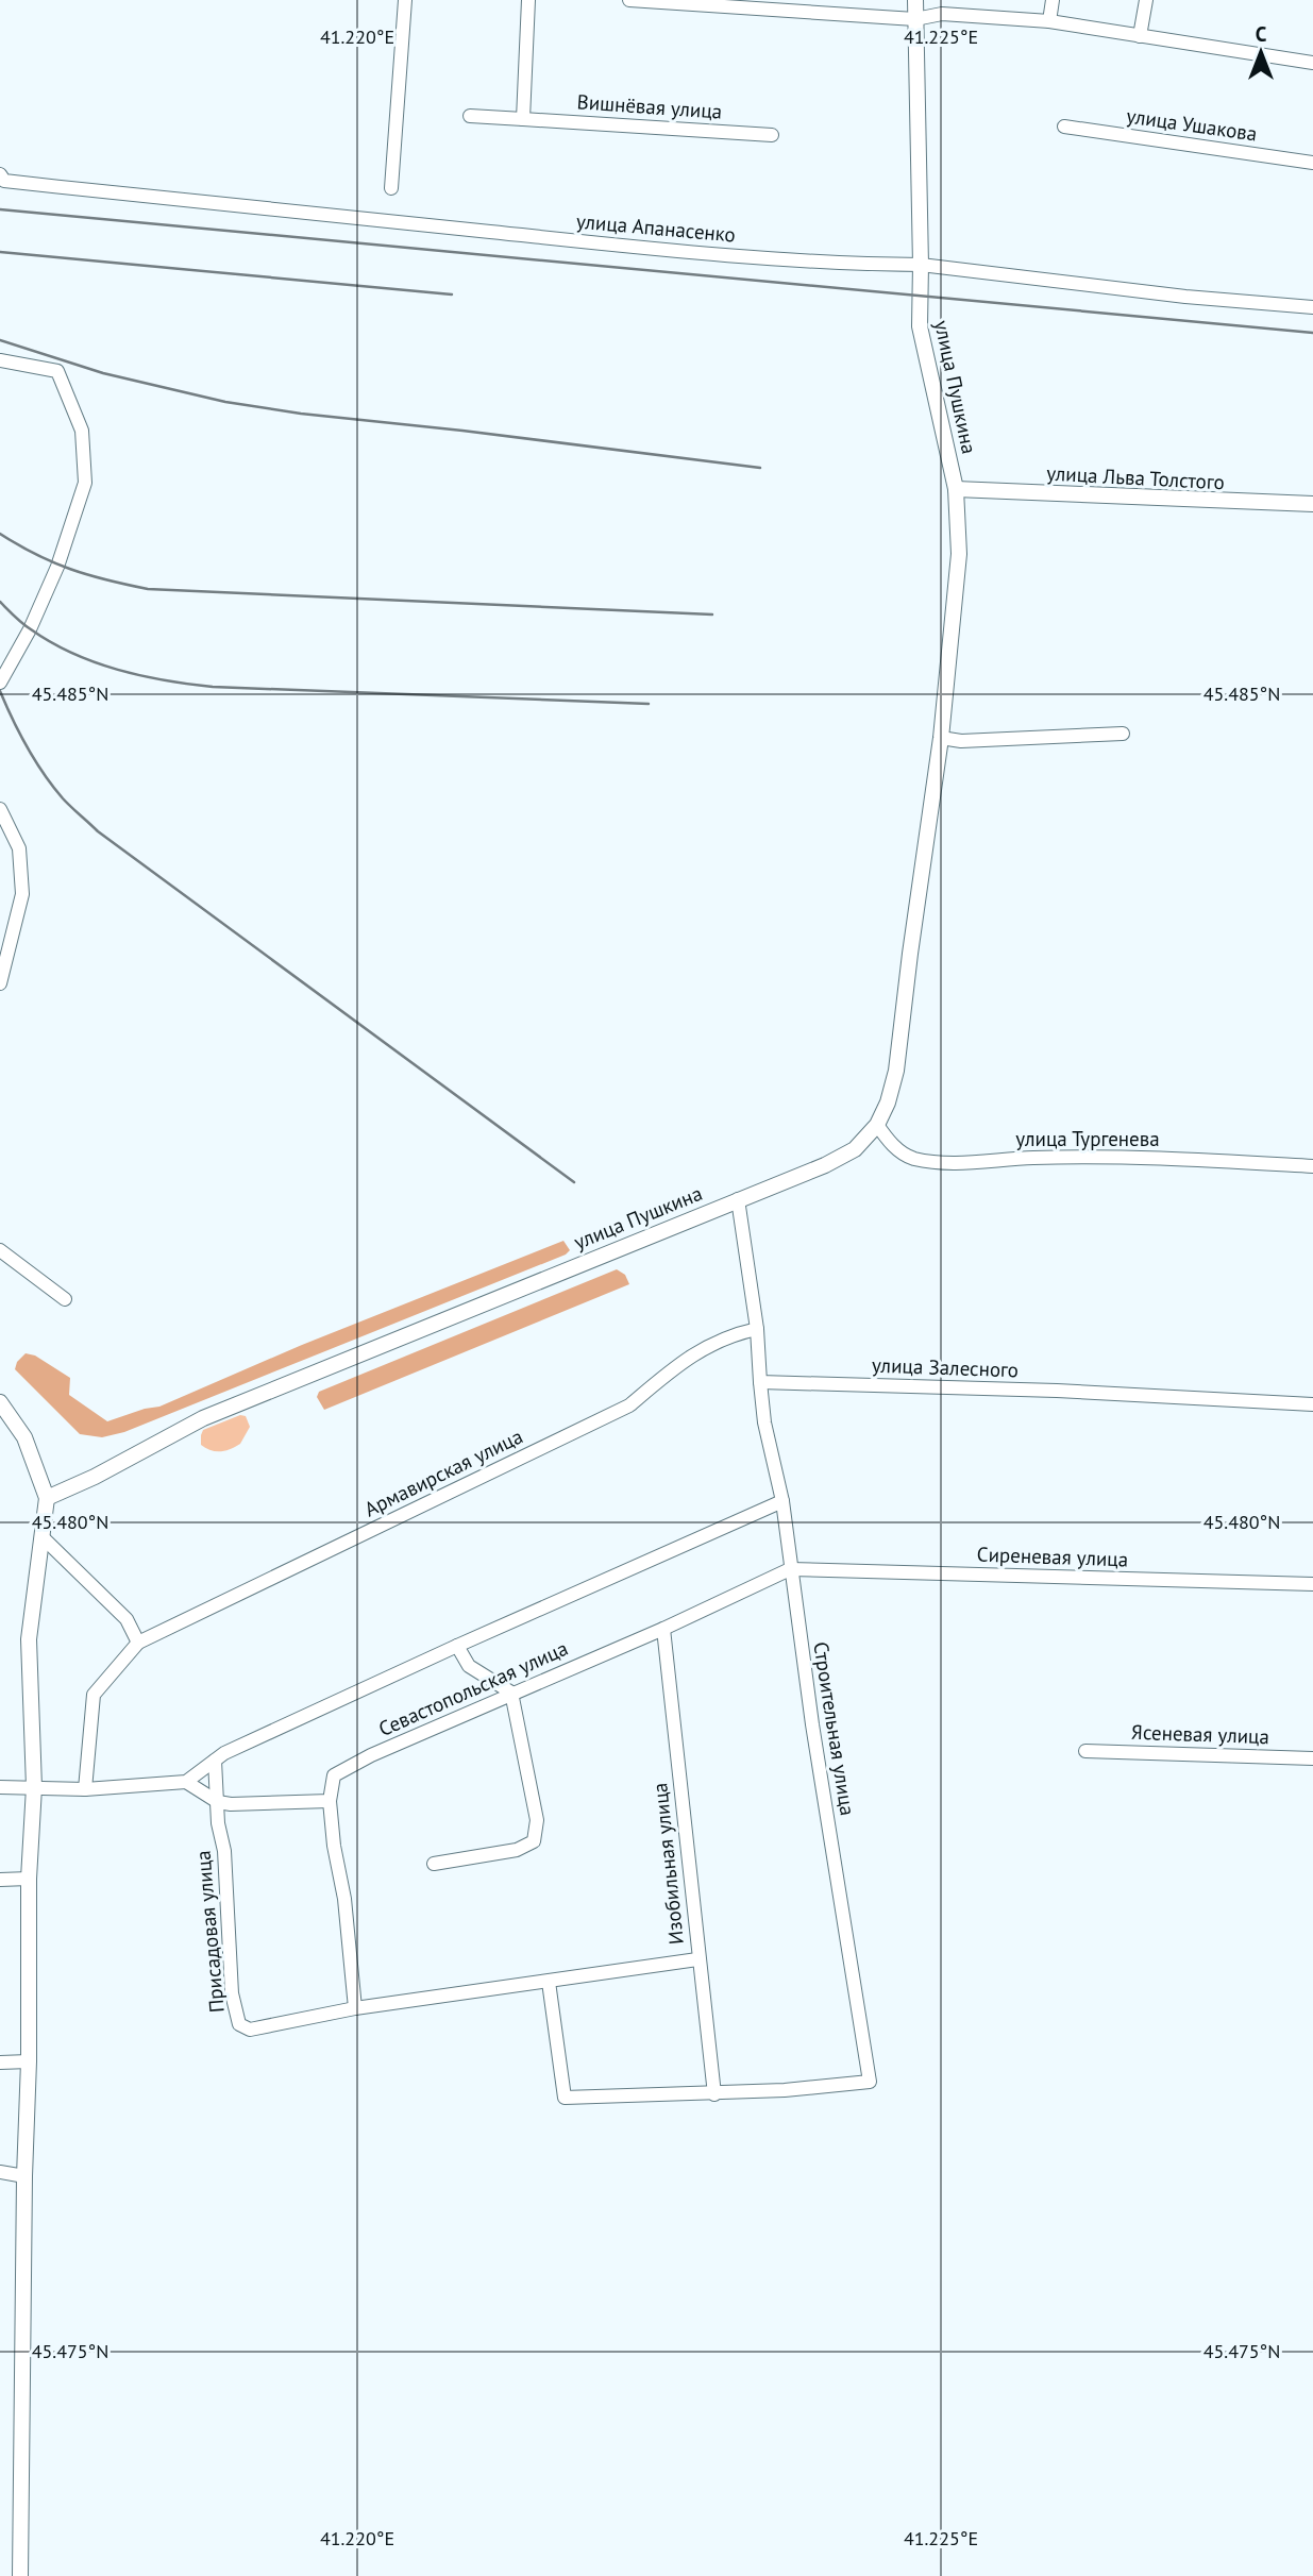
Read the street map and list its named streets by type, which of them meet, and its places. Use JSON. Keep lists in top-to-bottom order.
{
  "streets": {
    "main road": ["улица Пушкина", "улица Льва Толстого"],
    "street": [
      "Вишнёвая улица",
      "улица Ушакова",
      "улица Апанасенко",
      "улица Тургенева",
      "улица Залесного",
      "Армавирская улица",
      "Сиреневая улица",
      "Севастопольская улица",
      "Строительная улица",
      "Ясеневая улица",
      "Изобильная улица",
      "Присадовая улица"
    ]
  },
  "crossings": [
    ["улица Апанасенко", "улица Пушкина"],
    ["улица Пушкина", "улица Льва Толстого"],
    ["улица Пушкина", "улица Тургенева"],
    ["улица Залесного", "Строительная улица"],
    ["Сиреневая улица", "Севастопольская улица"],
    ["Сиреневая улица", "Строительная улица"],
    ["Севастопольская улица", "Строительная улица"],
    ["Севастопольская улица", "Изобильная улица"],
    ["Строительная улица", "Изобильная улица"],
    ["Изобильная улица", "Присадовая улица"]
  ],
  "north": "top",
  "coordinates": [
    "41.220°E",
    "41.225°E",
    "45.485°N",
    "45.480°N",
    "45.475°N"
  ]
}
